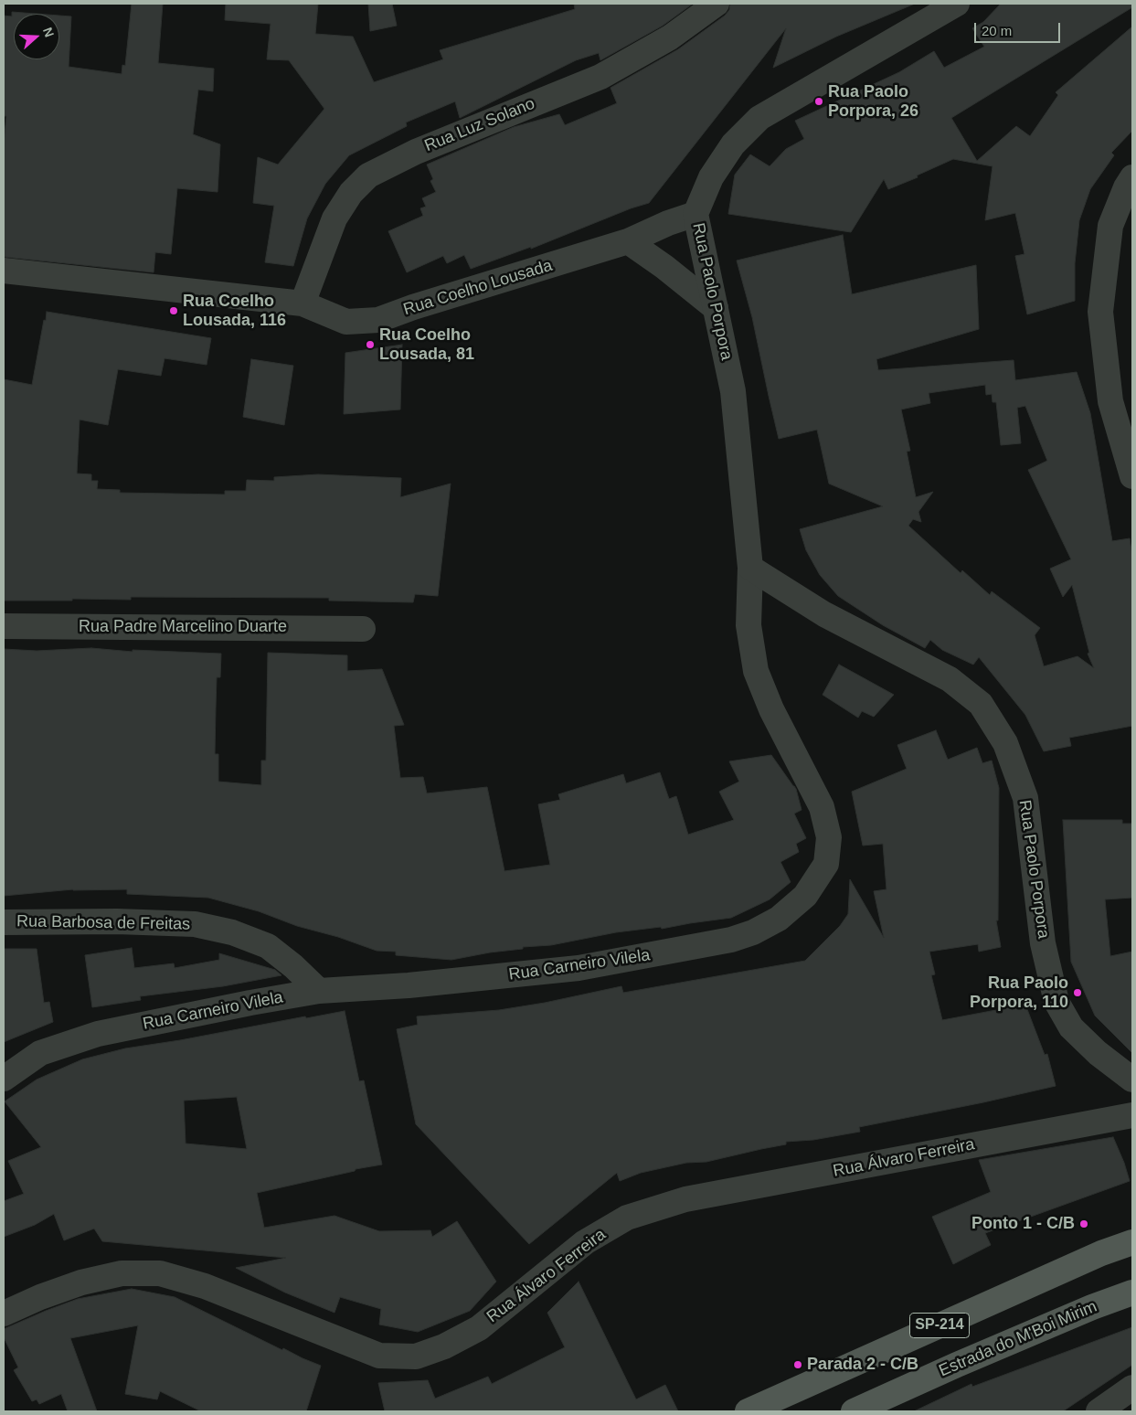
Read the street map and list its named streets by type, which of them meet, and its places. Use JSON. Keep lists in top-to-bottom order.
{
  "streets": {
    "main road": ["SP-214", "Estrada do M'Boi Mirim"],
    "street": [
      "Rua Luz Solano",
      "Rua Coelho Lousada",
      "Rua Paolo Porpora",
      "Rua Padre Marcelino Duarte",
      "Rua Barbosa de Freitas",
      "Rua Carneiro Vilela",
      "Rua Álvaro Ferreira"
    ]
  },
  "crossings": [
    ["Rua Luz Solano", "Rua Coelho Lousada"],
    ["Rua Coelho Lousada", "Rua Paolo Porpora"],
    ["Rua Paolo Porpora", "Rua Carneiro Vilela"],
    ["Rua Barbosa de Freitas", "Rua Carneiro Vilela"]
  ],
  "places": [
    "Rua Paolo Porpora, 26",
    "Rua Coelho Lousada, 116",
    "Rua Coelho Lousada, 81",
    "Rua Paolo Porpora, 110",
    "Ponto 1 - C/B",
    "Parada 2 - C/B"
  ],
  "scale_bar": "20 m",
  "north": "right"
}
